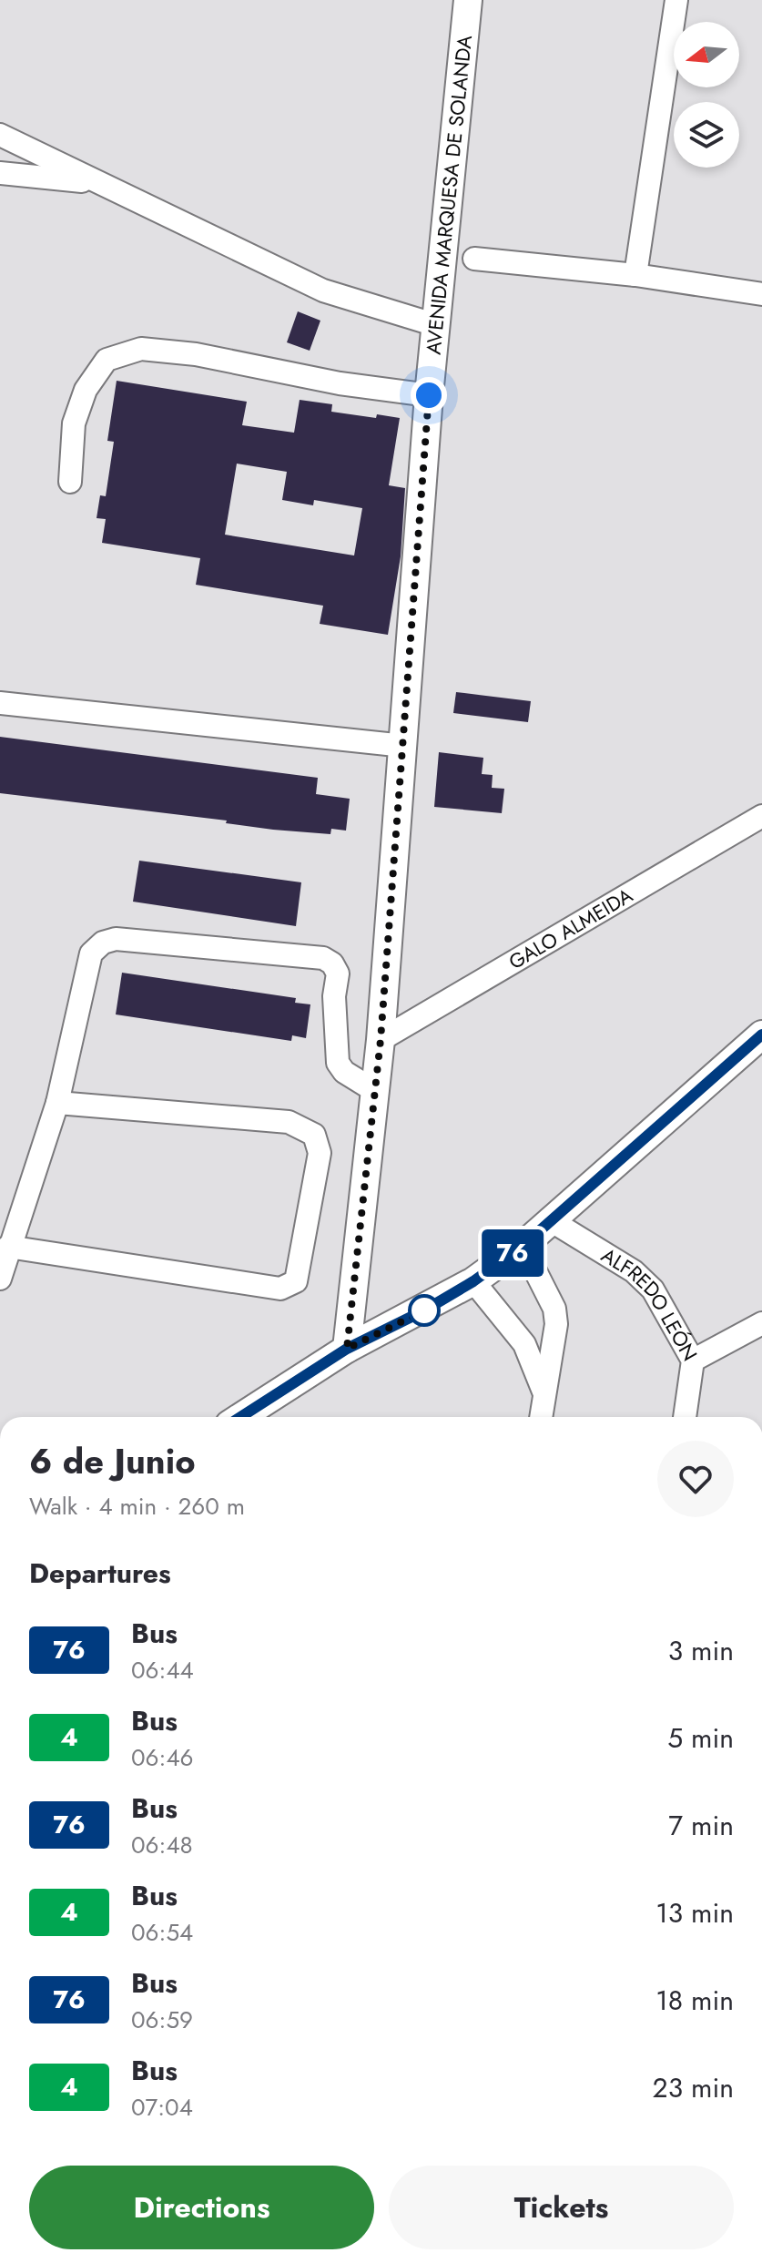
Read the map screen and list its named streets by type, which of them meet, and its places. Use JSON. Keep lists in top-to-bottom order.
{
  "streets": {
    "street": ["AVENIDA MARQUESA DE SOLANDA", "GALO ALMEIDA", "ALFREDO LEÓN"]
  },
  "crossings": [
    ["AVENIDA MARQUESA DE SOLANDA", "GALO ALMEIDA"]
  ],
  "lines": ["bus line 76"],
  "north": "left",
  "page": {
    "on_map": "76",
    "heading": [
      ["6 de Junio", "Walk · 4 min · 260 m"],
      "Departures"
    ],
    "list": [
      {
        "mark": "76",
        "name": "Bus",
        "note": "06:44",
        "value": "3 min"
      },
      {
        "mark": "4",
        "name": "Bus",
        "note": "06:46",
        "value": "5 min"
      },
      {
        "mark": "76",
        "name": "Bus",
        "note": "06:48",
        "value": "7 min"
      },
      {
        "mark": "4",
        "name": "Bus",
        "note": "06:54",
        "value": "13 min"
      },
      {
        "mark": "76",
        "name": "Bus",
        "note": "06:59",
        "value": "18 min"
      },
      {
        "mark": "4",
        "name": "Bus",
        "note": "07:04",
        "value": "23 min"
      }
    ],
    "buttons": ["Directions", "Tickets"]
  }
}
